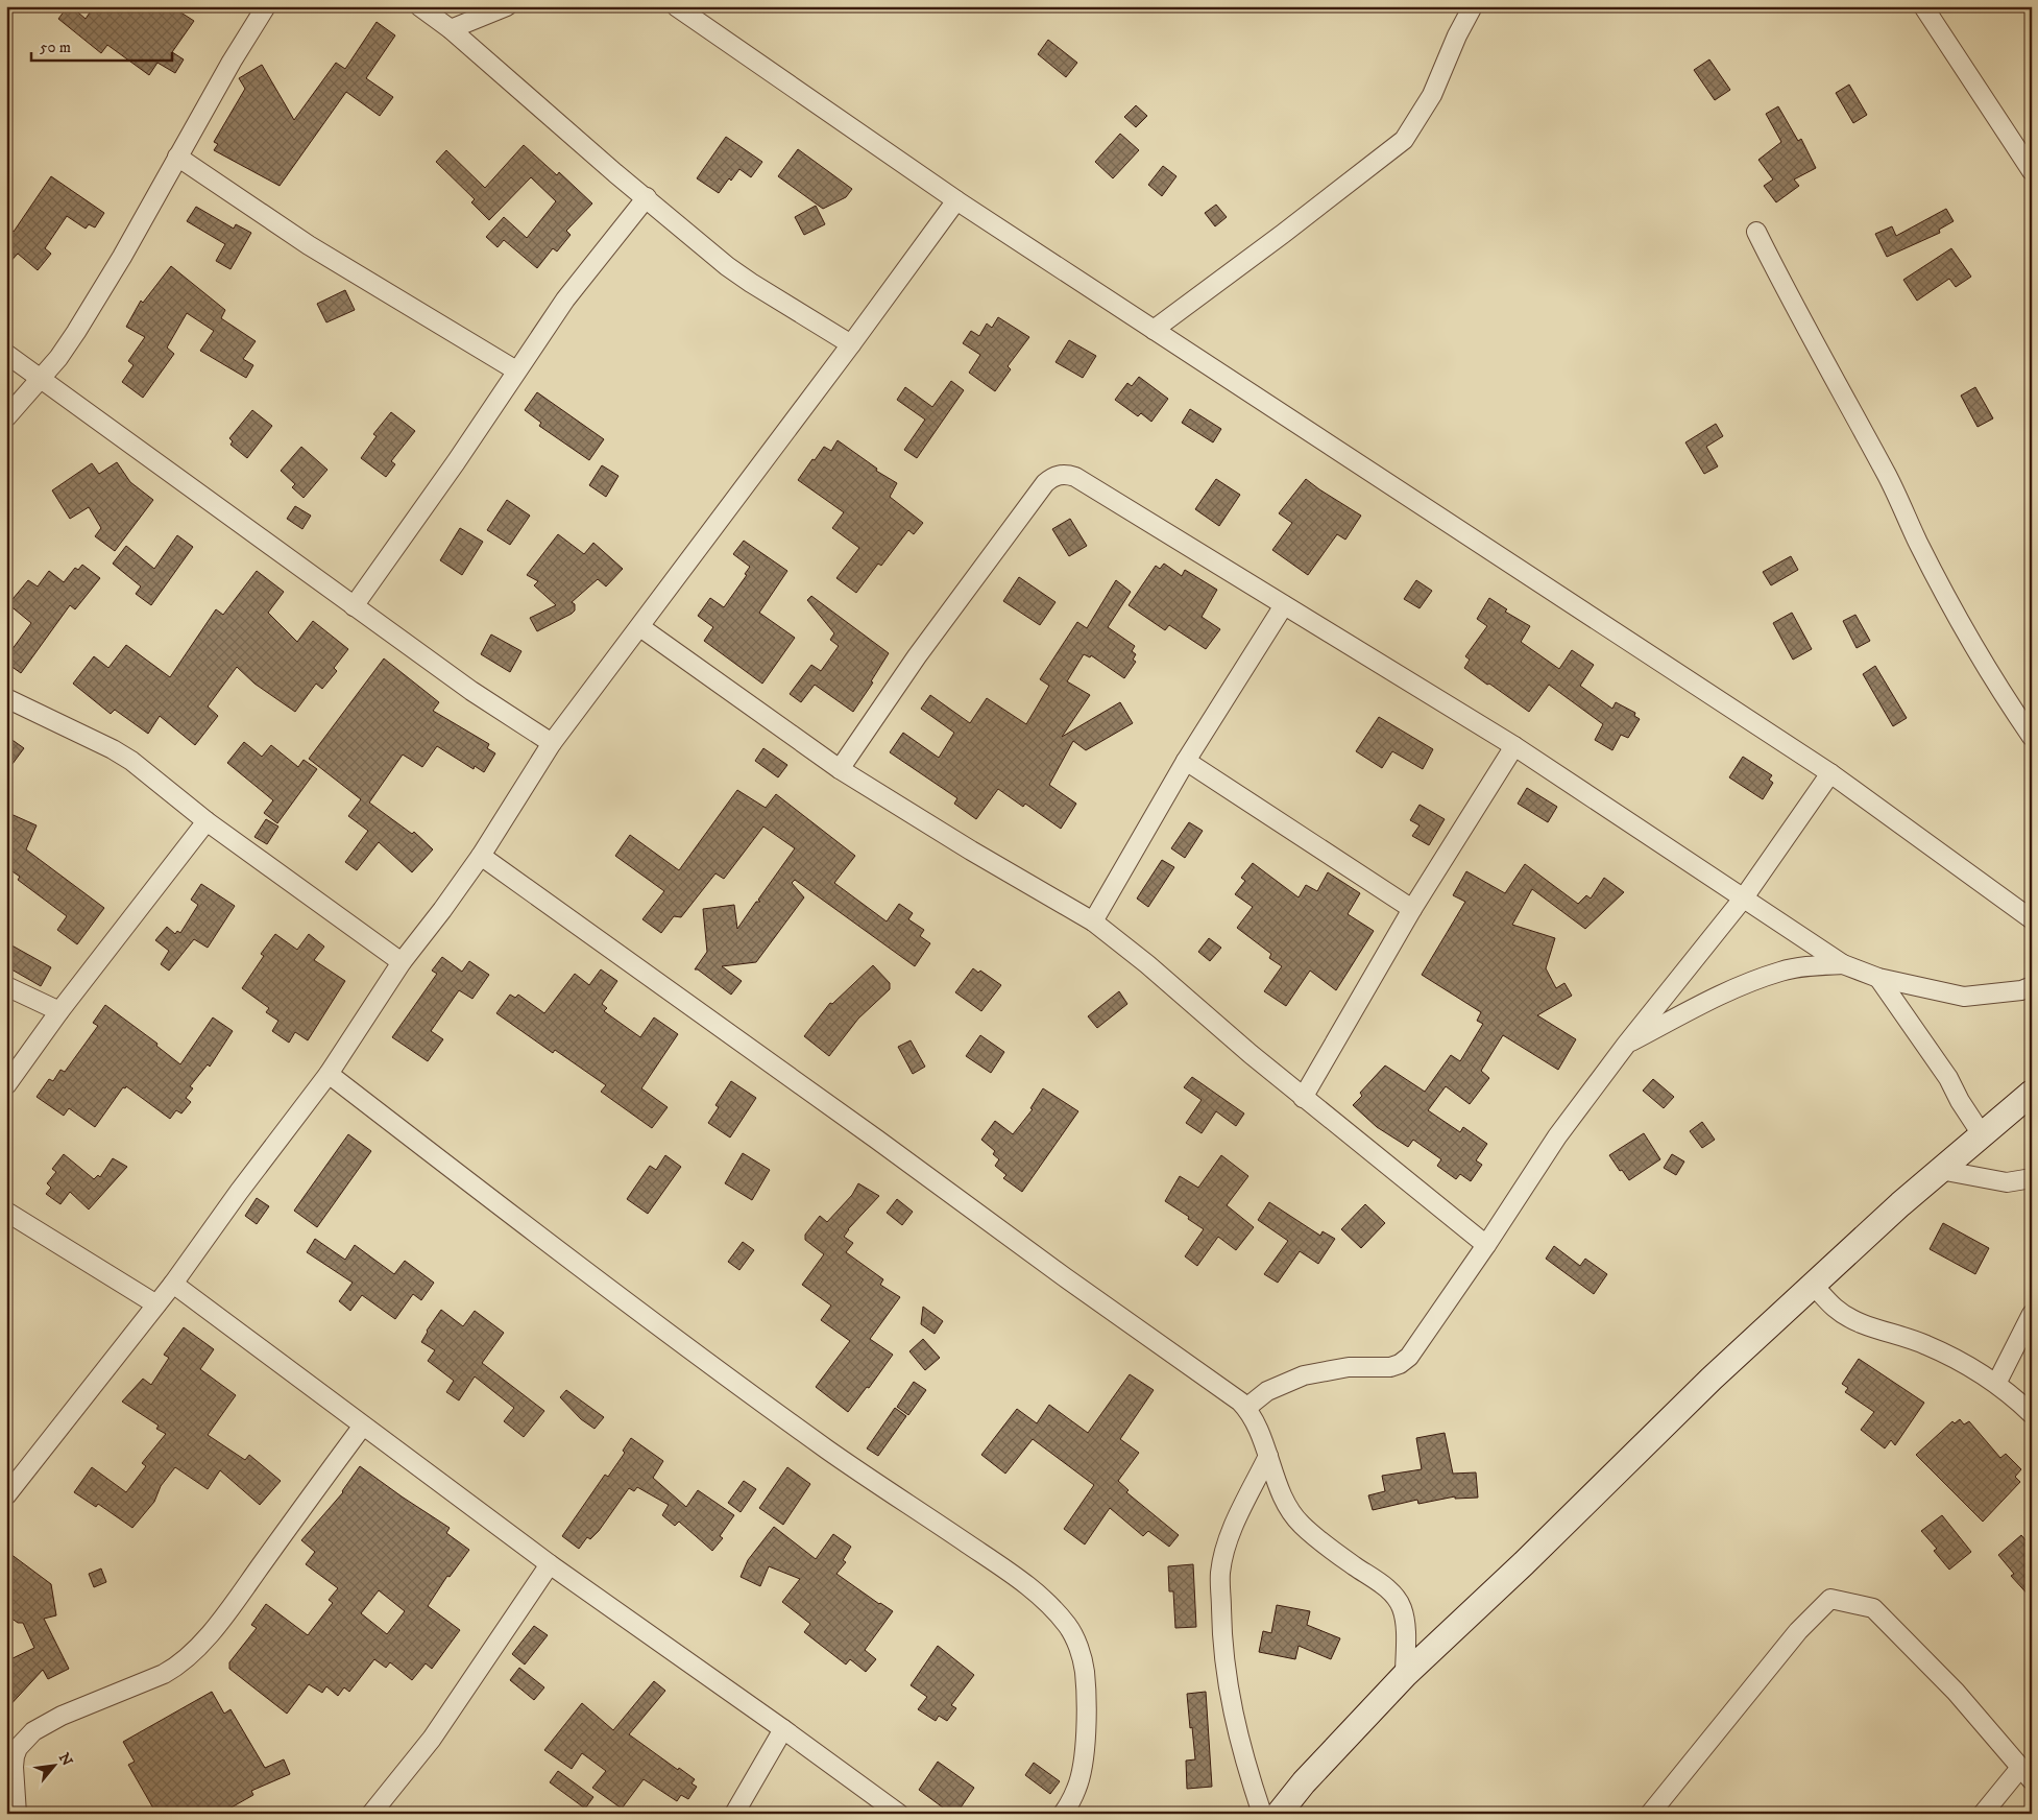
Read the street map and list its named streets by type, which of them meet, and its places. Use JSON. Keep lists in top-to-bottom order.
{
  "scale_bar": "50 m",
  "north": "top right"
}
